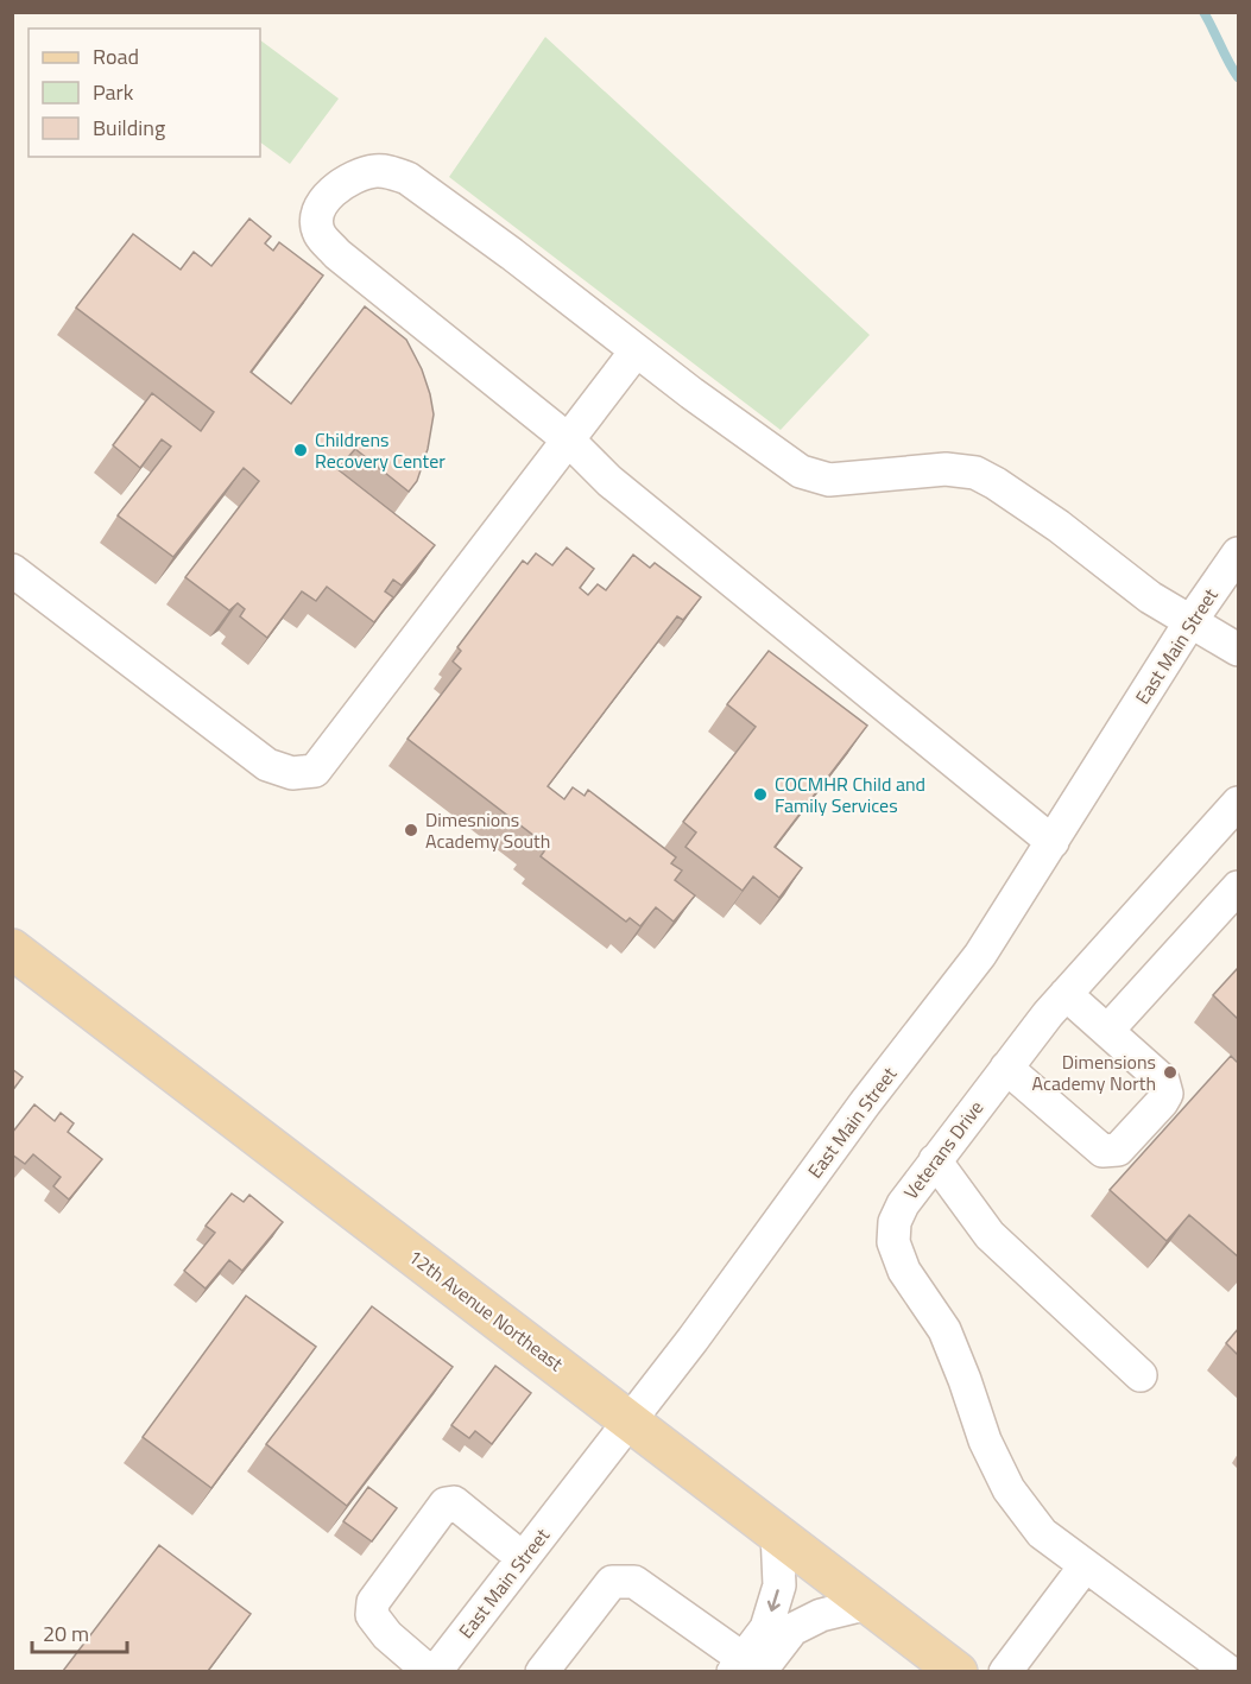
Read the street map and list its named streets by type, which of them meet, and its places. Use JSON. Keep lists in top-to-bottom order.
{
  "streets": {
    "main road": ["12th Avenue Northeast"],
    "street": ["East Main Street", "Veterans Drive"]
  },
  "crossings": [
    ["East Main Street", "12th Avenue Northeast"]
  ],
  "places": [
    "Childrens Recovery Center",
    "COCMHR Child and Family Services",
    "Dimesnions Academy South",
    "Dimensions Academy North"
  ],
  "legend": ["Road", "Park", "Building"],
  "scale_bar": "20 m"
}
